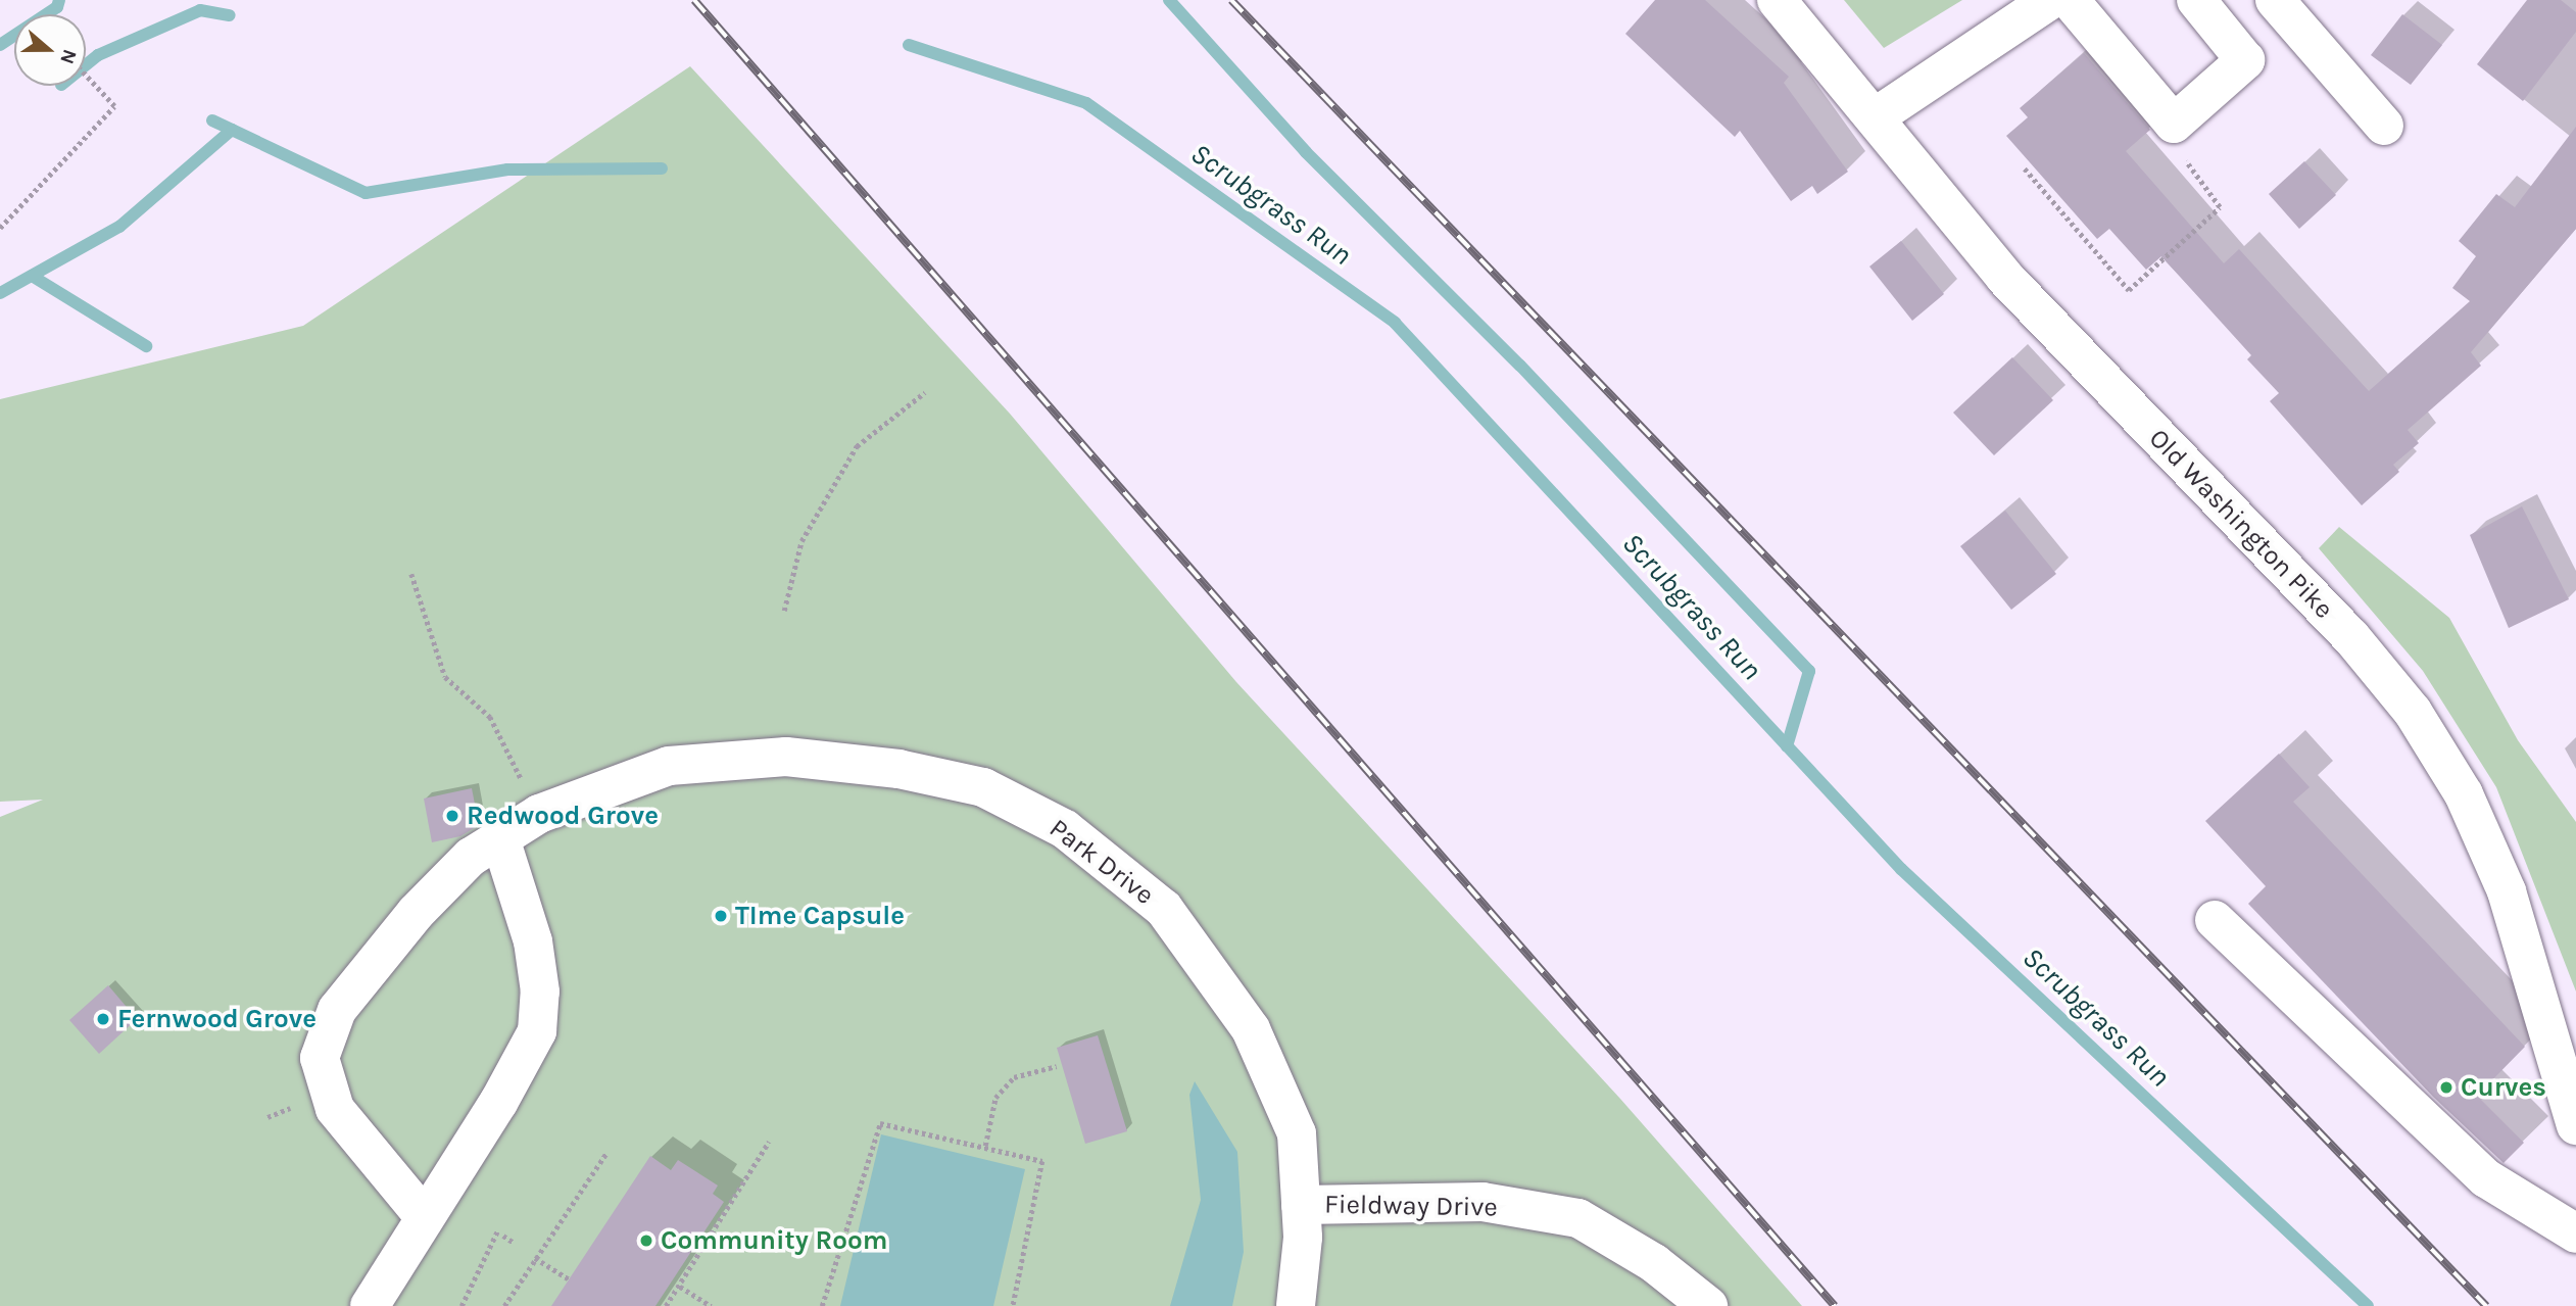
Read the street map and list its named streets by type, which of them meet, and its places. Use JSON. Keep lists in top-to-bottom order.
{
  "streets": {
    "street": ["Old Washington Pike", "Park Drive", "Fieldway Drive"]
  },
  "crossings": [
    ["Park Drive", "Fieldway Drive"]
  ],
  "water": ["Scrubgrass Run"],
  "places": [
    "Redwood Grove",
    "TIme Capsule",
    "Fernwood Grove",
    "Curves",
    "Community Room"
  ],
  "north": "right"
}
